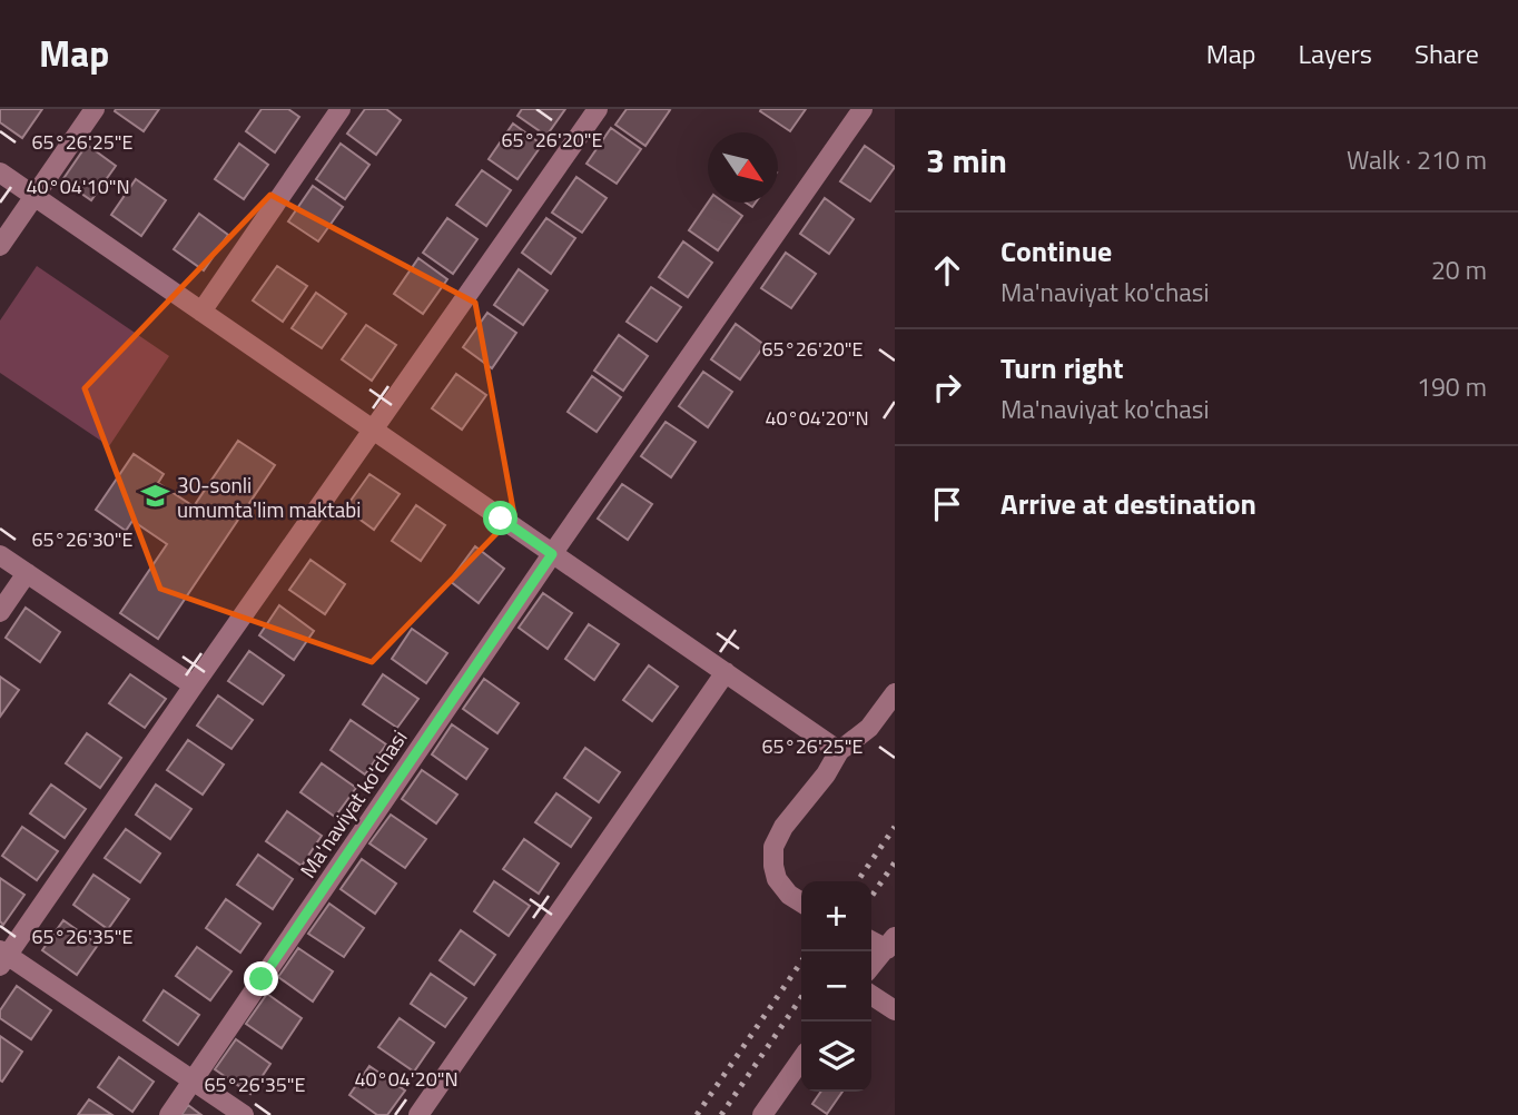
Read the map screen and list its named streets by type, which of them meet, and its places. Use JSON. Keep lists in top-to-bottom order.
{
  "streets": {
    "street": ["Ma'naviyat ko'chasi"]
  },
  "places": {
    "school or university": ["30-sonli umumta'lim maktabi"]
  },
  "north": "bottom right",
  "page": {
    "header": "Map",
    "nav": ["Map", "Layers", "Share"],
    "heading": ["3 min", "Walk · 210 m"],
    "list": [
      ["Continue", "Ma'naviyat ko'chasi", "20 m"],
      ["Turn right", "Ma'naviyat ko'chasi", "190 m"],
      "Arrive at destination"
    ],
    "map_buttons": ["+", "−"]
  },
  "coordinates": [
    "65°26'20\"E",
    "65°26'25\"E",
    "40°04'10\"N",
    "40°04'20\"N",
    "65°26'30\"E",
    "65°26'35\"E"
  ]
}
